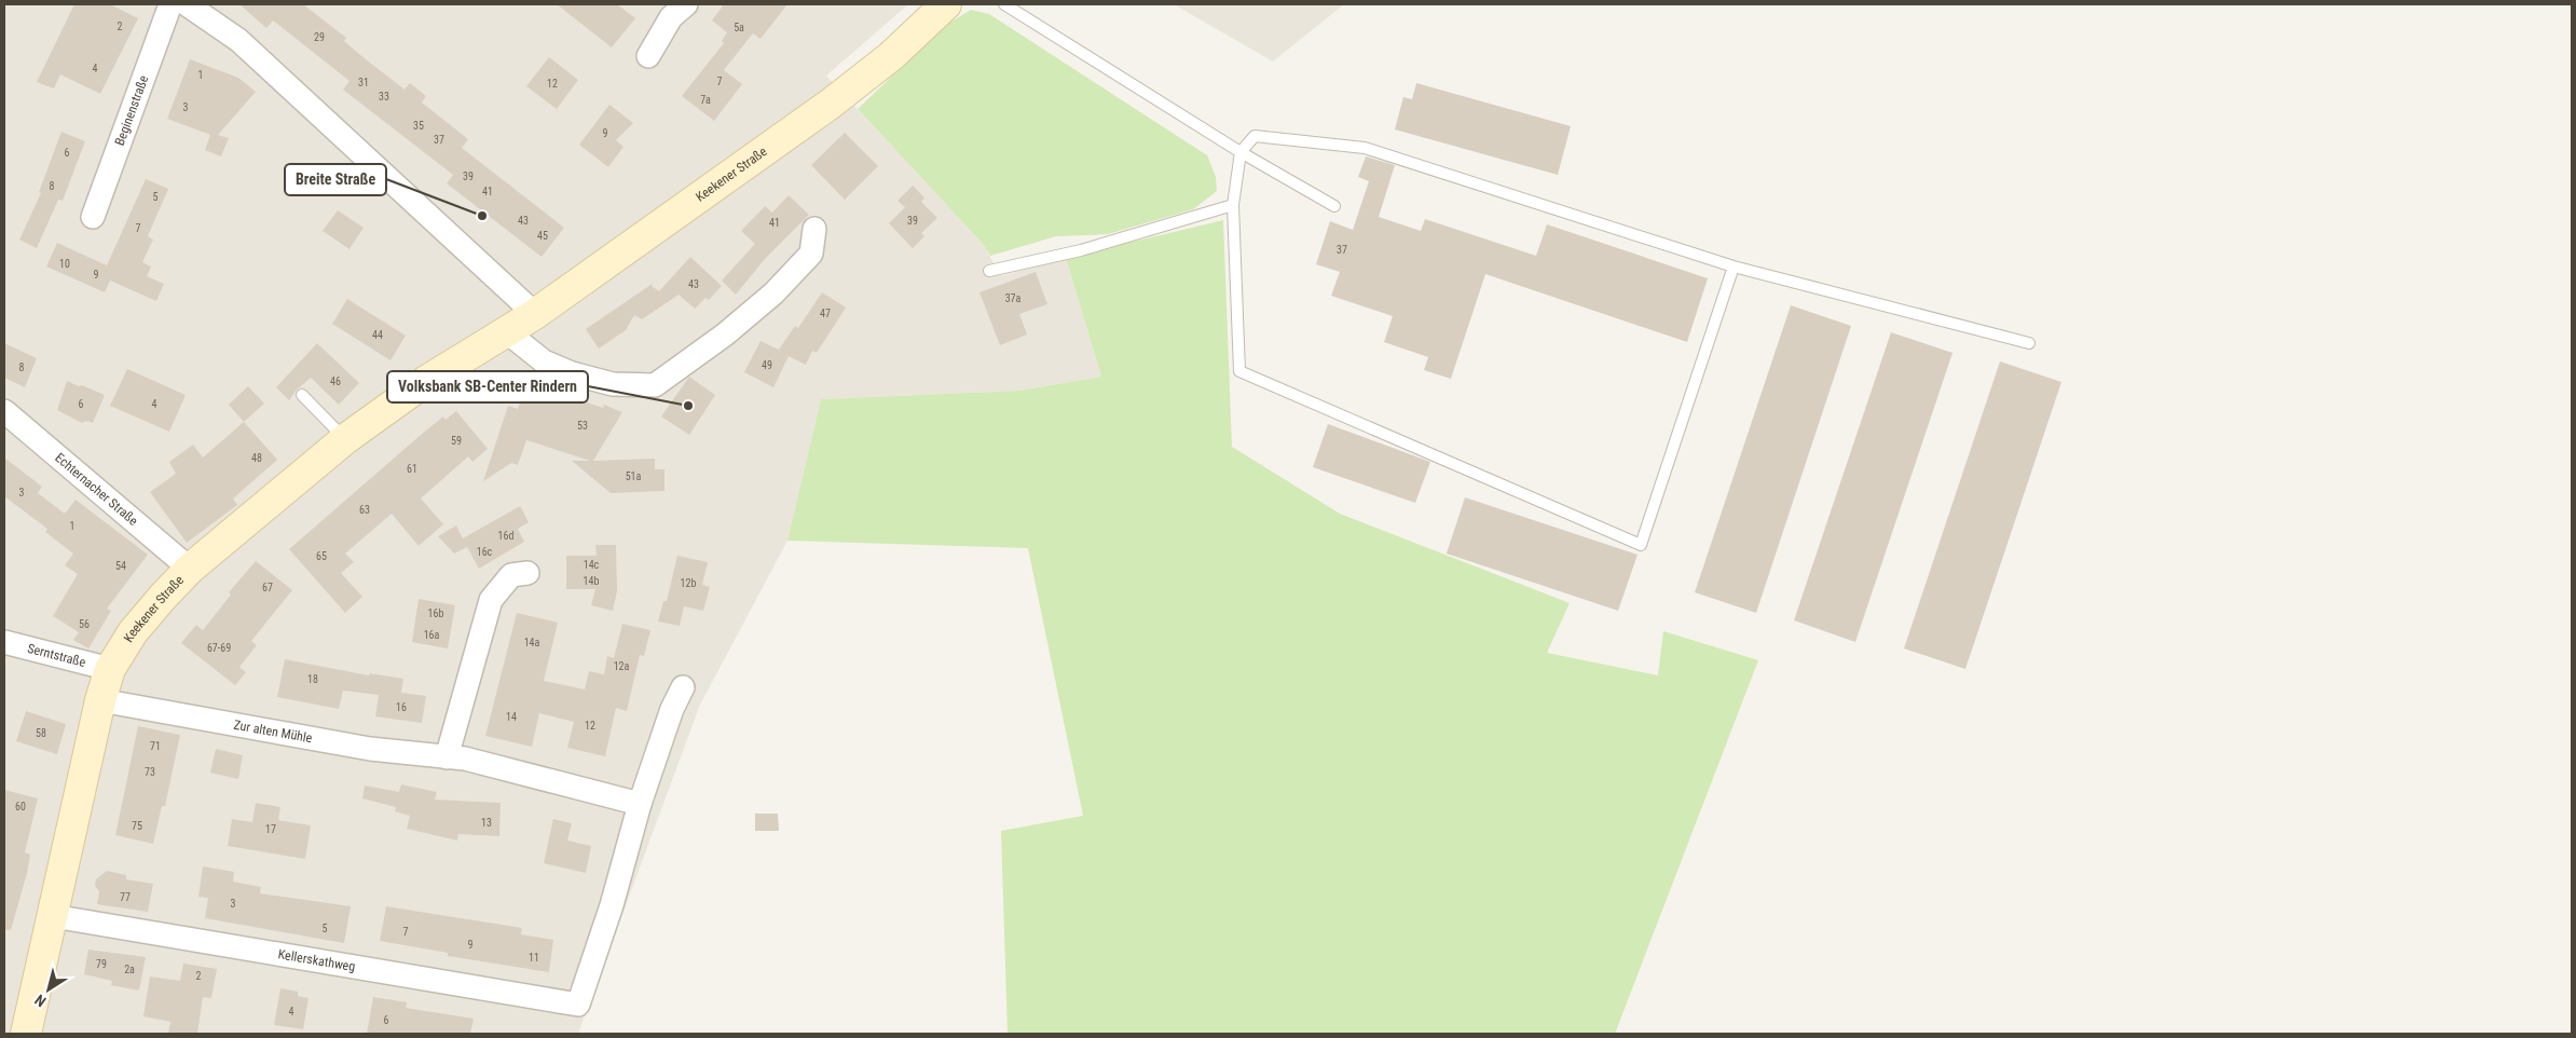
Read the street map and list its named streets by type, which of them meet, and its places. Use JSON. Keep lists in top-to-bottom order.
{
  "streets": {
    "main road": ["Keekener Straße"],
    "street": [
      "Beginenstraße",
      "Echternacher Straße",
      "Serntstraße",
      "Zur alten Mühle",
      "Kellerskathweg"
    ]
  },
  "crossings": [
    ["Keekener Straße", "Echternacher Straße"],
    ["Keekener Straße", "Serntstraße"],
    ["Keekener Straße", "Zur alten Mühle"],
    ["Keekener Straße", "Kellerskathweg"],
    ["Zur alten Mühle", "Kellerskathweg"]
  ],
  "places": ["Breite Straße", "Volksbank SB-Center Rindern"],
  "house_numbers": [
    "2",
    "5a",
    "29",
    "4",
    "1",
    "7",
    "31",
    "12",
    "33",
    "7a",
    "3",
    "35",
    "9",
    "37",
    "6",
    "39",
    "8",
    "41",
    "5",
    "43",
    "39",
    "41",
    "7",
    "45",
    "37",
    "10",
    "9",
    "43",
    "37a",
    "47",
    "44",
    "49",
    "8",
    "46",
    "6",
    "4",
    "53",
    "59",
    "48",
    "61",
    "51a",
    "3",
    "63",
    "1",
    "16d",
    "16c",
    "65",
    "14c",
    "54",
    "14b",
    "12b",
    "67",
    "16b",
    "56",
    "16a",
    "14a",
    "67-69",
    "12a",
    "18",
    "16",
    "14",
    "12",
    "58",
    "71",
    "73",
    "60",
    "13",
    "75",
    "17",
    "77",
    "3",
    "5",
    "7",
    "9",
    "11",
    "79",
    "2a",
    "2",
    "4",
    "6"
  ],
  "north": "bottom left"
}
